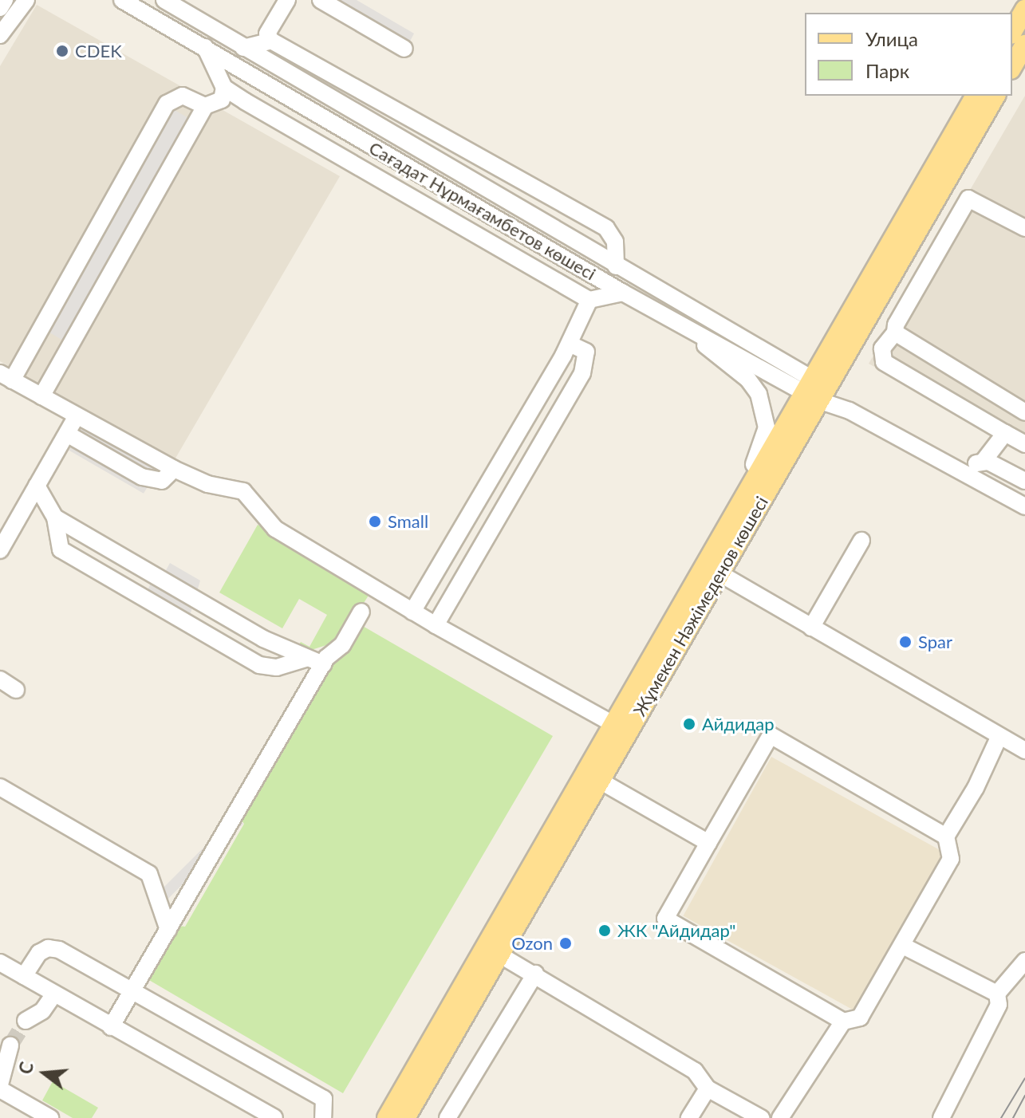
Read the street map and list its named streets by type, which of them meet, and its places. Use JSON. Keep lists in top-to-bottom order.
{
  "streets": {
    "main road": ["Жұмекен Нәжімеденов көшесі"],
    "street": ["Сағадат Нұрмағамбетов көшесі"]
  },
  "crossings": [
    ["Сағадат Нұрмағамбетов көшесі", "Жұмекен Нәжімеденов көшесі"]
  ],
  "places": [
    "CDEK",
    "Small",
    "Spar",
    "Айдидар",
    "ЖК \"Айдидар\"",
    "Ozon"
  ],
  "legend": ["Улица", "Парк"],
  "north": "left"
}
